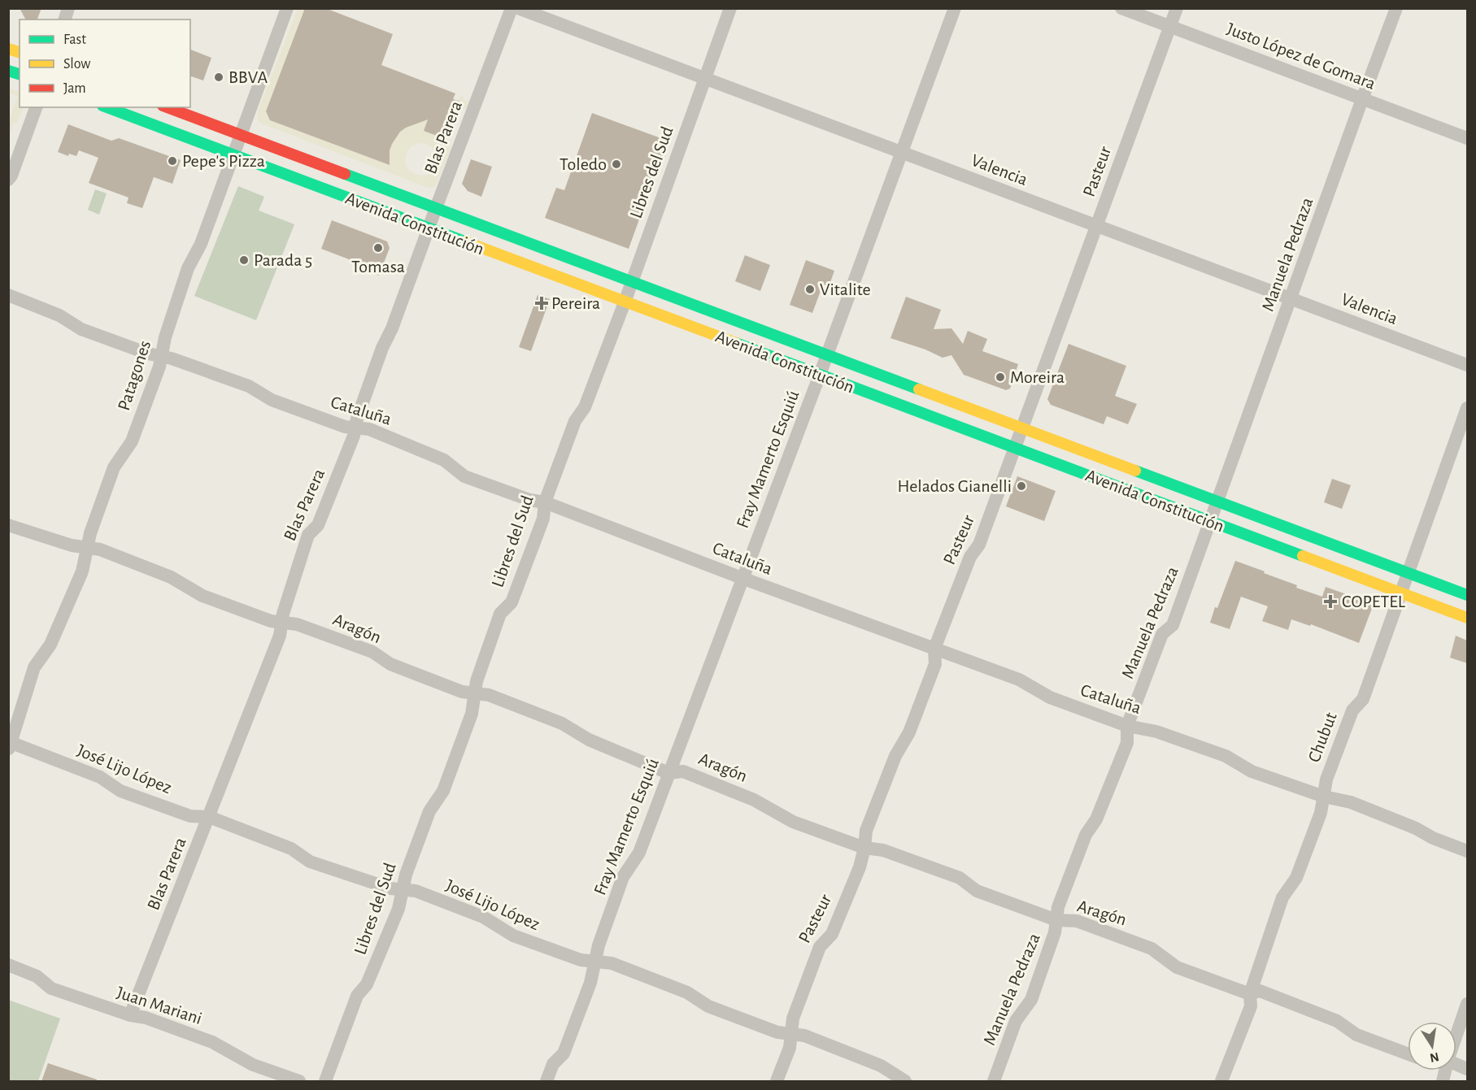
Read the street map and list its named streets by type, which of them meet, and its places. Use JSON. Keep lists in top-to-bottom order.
{
  "streets": {
    "main road": ["Avenida Constitución"],
    "street": [
      "Justo López de Gomara",
      "Blas Parera",
      "Valencia",
      "Pasteur",
      "Libres del Sud",
      "Manuela Pedraza",
      "Patagones",
      "Cataluña",
      "Fray Mamerto Esquiú",
      "Aragón",
      "Chubut",
      "José Lijo López",
      "Juan Mariani"
    ]
  },
  "crossings": [
    ["Justo López de Gomara", "Pasteur"],
    ["Justo López de Gomara", "Manuela Pedraza"],
    ["Blas Parera", "Avenida Constitución"],
    ["Blas Parera", "Cataluña"],
    ["Blas Parera", "Aragón"],
    ["Blas Parera", "José Lijo López"],
    ["Blas Parera", "Juan Mariani"],
    ["Valencia", "Pasteur"],
    ["Valencia", "Libres del Sud"],
    ["Valencia", "Manuela Pedraza"],
    ["Valencia", "Fray Mamerto Esquiú"],
    ["Pasteur", "Avenida Constitución"],
    ["Pasteur", "Cataluña"],
    ["Pasteur", "Aragón"],
    ["Pasteur", "José Lijo López"],
    ["Libres del Sud", "Avenida Constitución"],
    ["Libres del Sud", "Cataluña"],
    ["Libres del Sud", "Aragón"],
    ["Libres del Sud", "José Lijo López"],
    ["Avenida Constitución", "Manuela Pedraza"],
    ["Avenida Constitución", "Patagones"],
    ["Avenida Constitución", "Fray Mamerto Esquiú"],
    ["Avenida Constitución", "Chubut"],
    ["Manuela Pedraza", "Cataluña"],
    ["Manuela Pedraza", "Aragón"],
    ["Patagones", "Cataluña"],
    ["Patagones", "Aragón"],
    ["Patagones", "José Lijo López"],
    ["Cataluña", "Fray Mamerto Esquiú"],
    ["Cataluña", "Chubut"],
    ["Fray Mamerto Esquiú", "Aragón"],
    ["Fray Mamerto Esquiú", "José Lijo López"],
    ["Aragón", "Chubut"]
  ],
  "places": {
    "other": [
      "BBVA",
      "Pepe's Pizza",
      "Toledo",
      "Tomasa",
      "Parada 5",
      "Vitalite",
      "Moreira",
      "Helados Gianelli"
    ],
    "health": ["Pereira", "COPETEL"]
  },
  "legend": ["Fast", "Slow", "Jam"],
  "north": "bottom"
}
